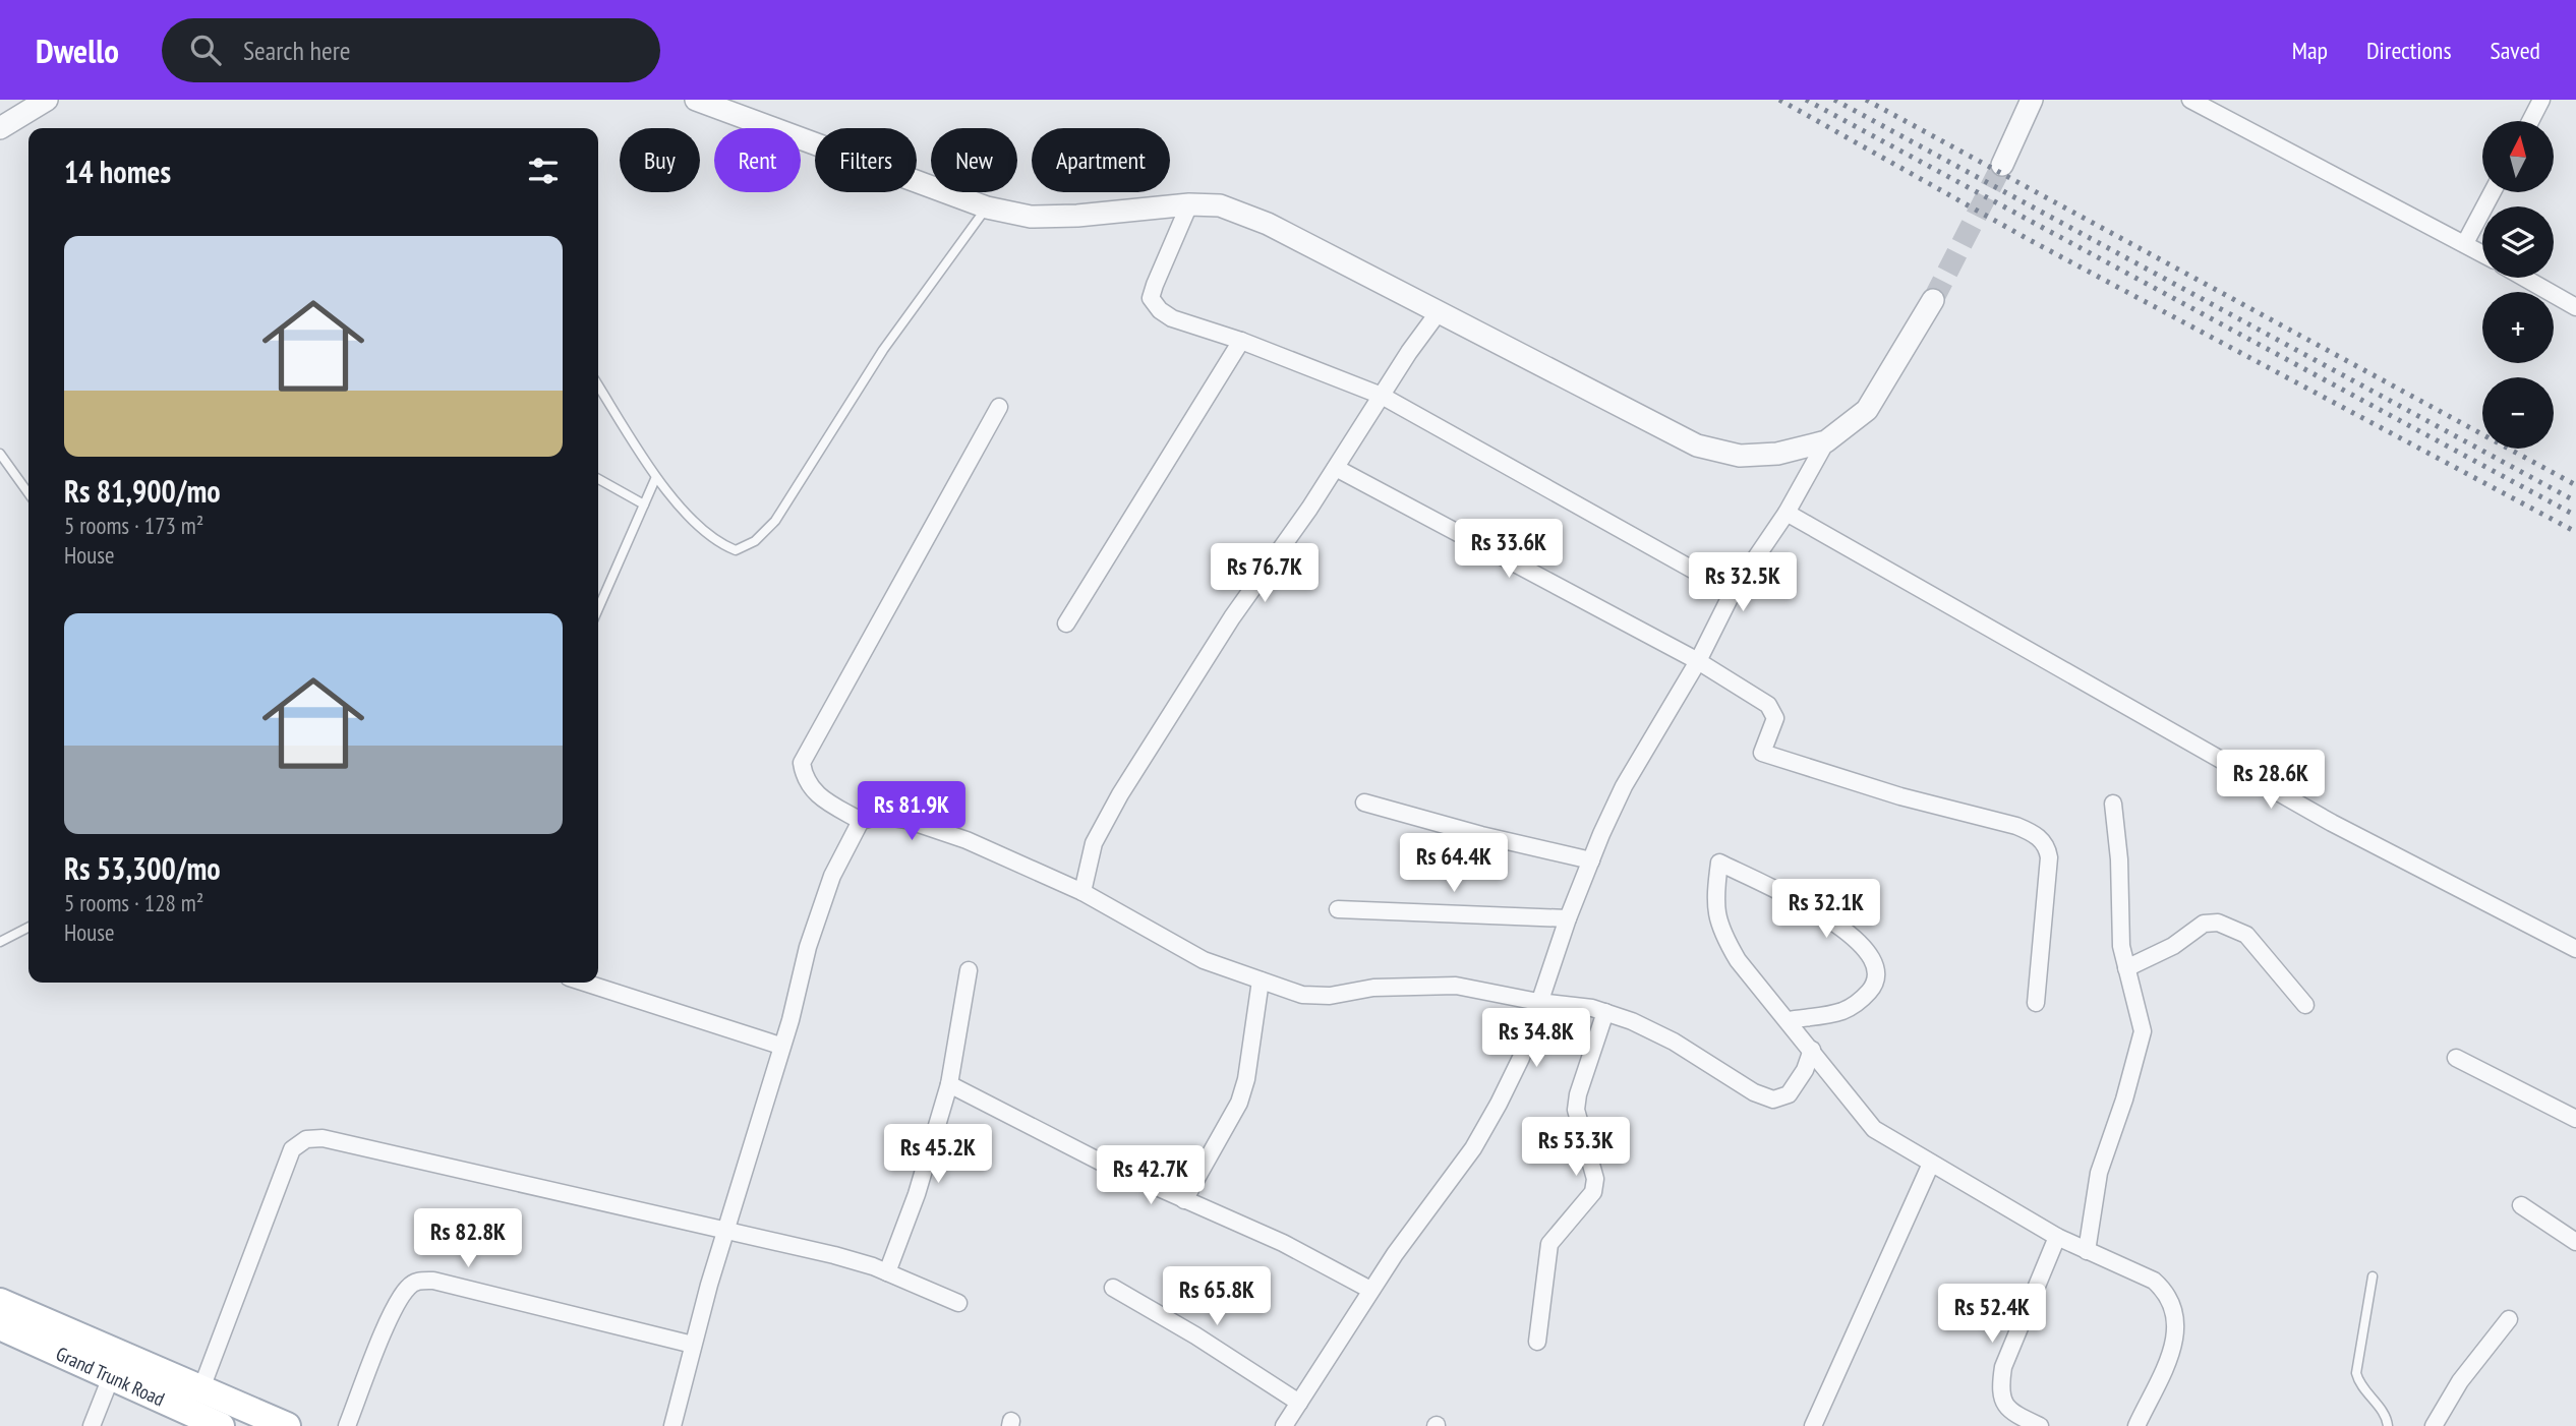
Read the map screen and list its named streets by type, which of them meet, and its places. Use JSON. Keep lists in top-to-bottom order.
{
  "streets": {
    "main road": ["Grand Trunk Road"]
  },
  "north": "top",
  "page": {
    "header": "Dwello",
    "search": "Search here",
    "nav": ["Map", "Directions", "Saved"],
    "map_buttons": ["+", "−"],
    "chip": [
      "Buy",
      "Rent",
      "Filters",
      "New",
      "Apartment"
    ],
    "heading": "14 homes",
    "list": [
      {
        "name": "Rs 81,900/mo",
        "note": "5 rooms · 173 m² · House"
      },
      {
        "name": "Rs 53,300/mo",
        "note": "5 rooms · 128 m² · House"
      }
    ],
    "price": [
      "Rs 33.6K",
      "Rs 76.7K",
      "Rs 32.5K",
      "Rs 28.6K",
      "Rs 81.9K",
      "Rs 64.4K",
      "Rs 32.1K",
      "Rs 34.8K",
      "Rs 53.3K",
      "Rs 45.2K",
      "Rs 42.7K",
      "Rs 82.8K",
      "Rs 65.8K",
      "Rs 52.4K"
    ]
  }
}
